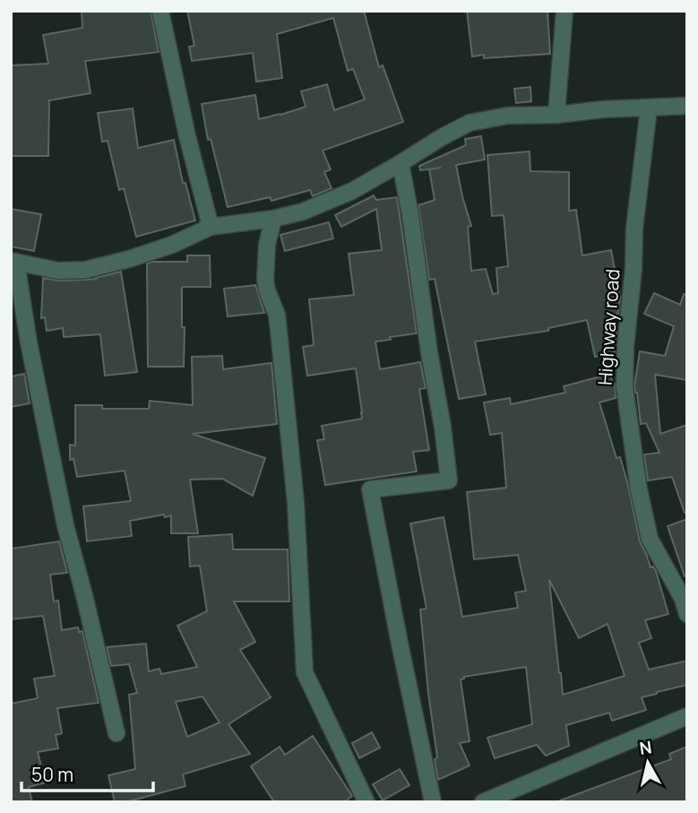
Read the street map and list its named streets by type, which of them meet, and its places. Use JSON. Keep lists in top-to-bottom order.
{
  "streets": {
    "street": ["Highway road"]
  },
  "scale_bar": "50 m",
  "north": "top"
}
